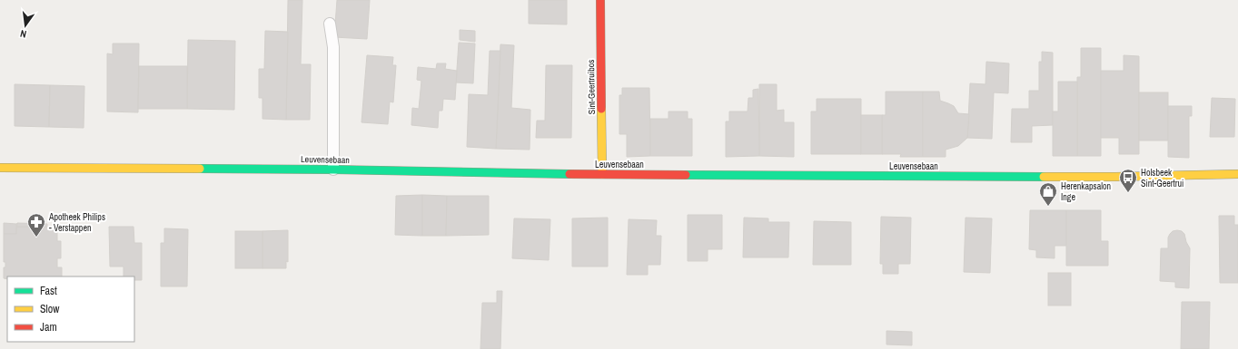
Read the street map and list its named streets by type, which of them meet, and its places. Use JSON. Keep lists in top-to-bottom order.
{
  "streets": {
    "street": ["Sint-Geertruibos", "Leuvensebaan"]
  },
  "crossings": [
    ["Sint-Geertruibos", "Leuvensebaan"]
  ],
  "places": {
    "bus stop": ["Holsbeek Sint-Geertrui"],
    "shop": ["Herenkapsalon Inge"],
    "pharmacy": ["Apotheek Philips - Verstappen"]
  },
  "legend": ["Fast", "Slow", "Jam"],
  "north": "bottom"
}
